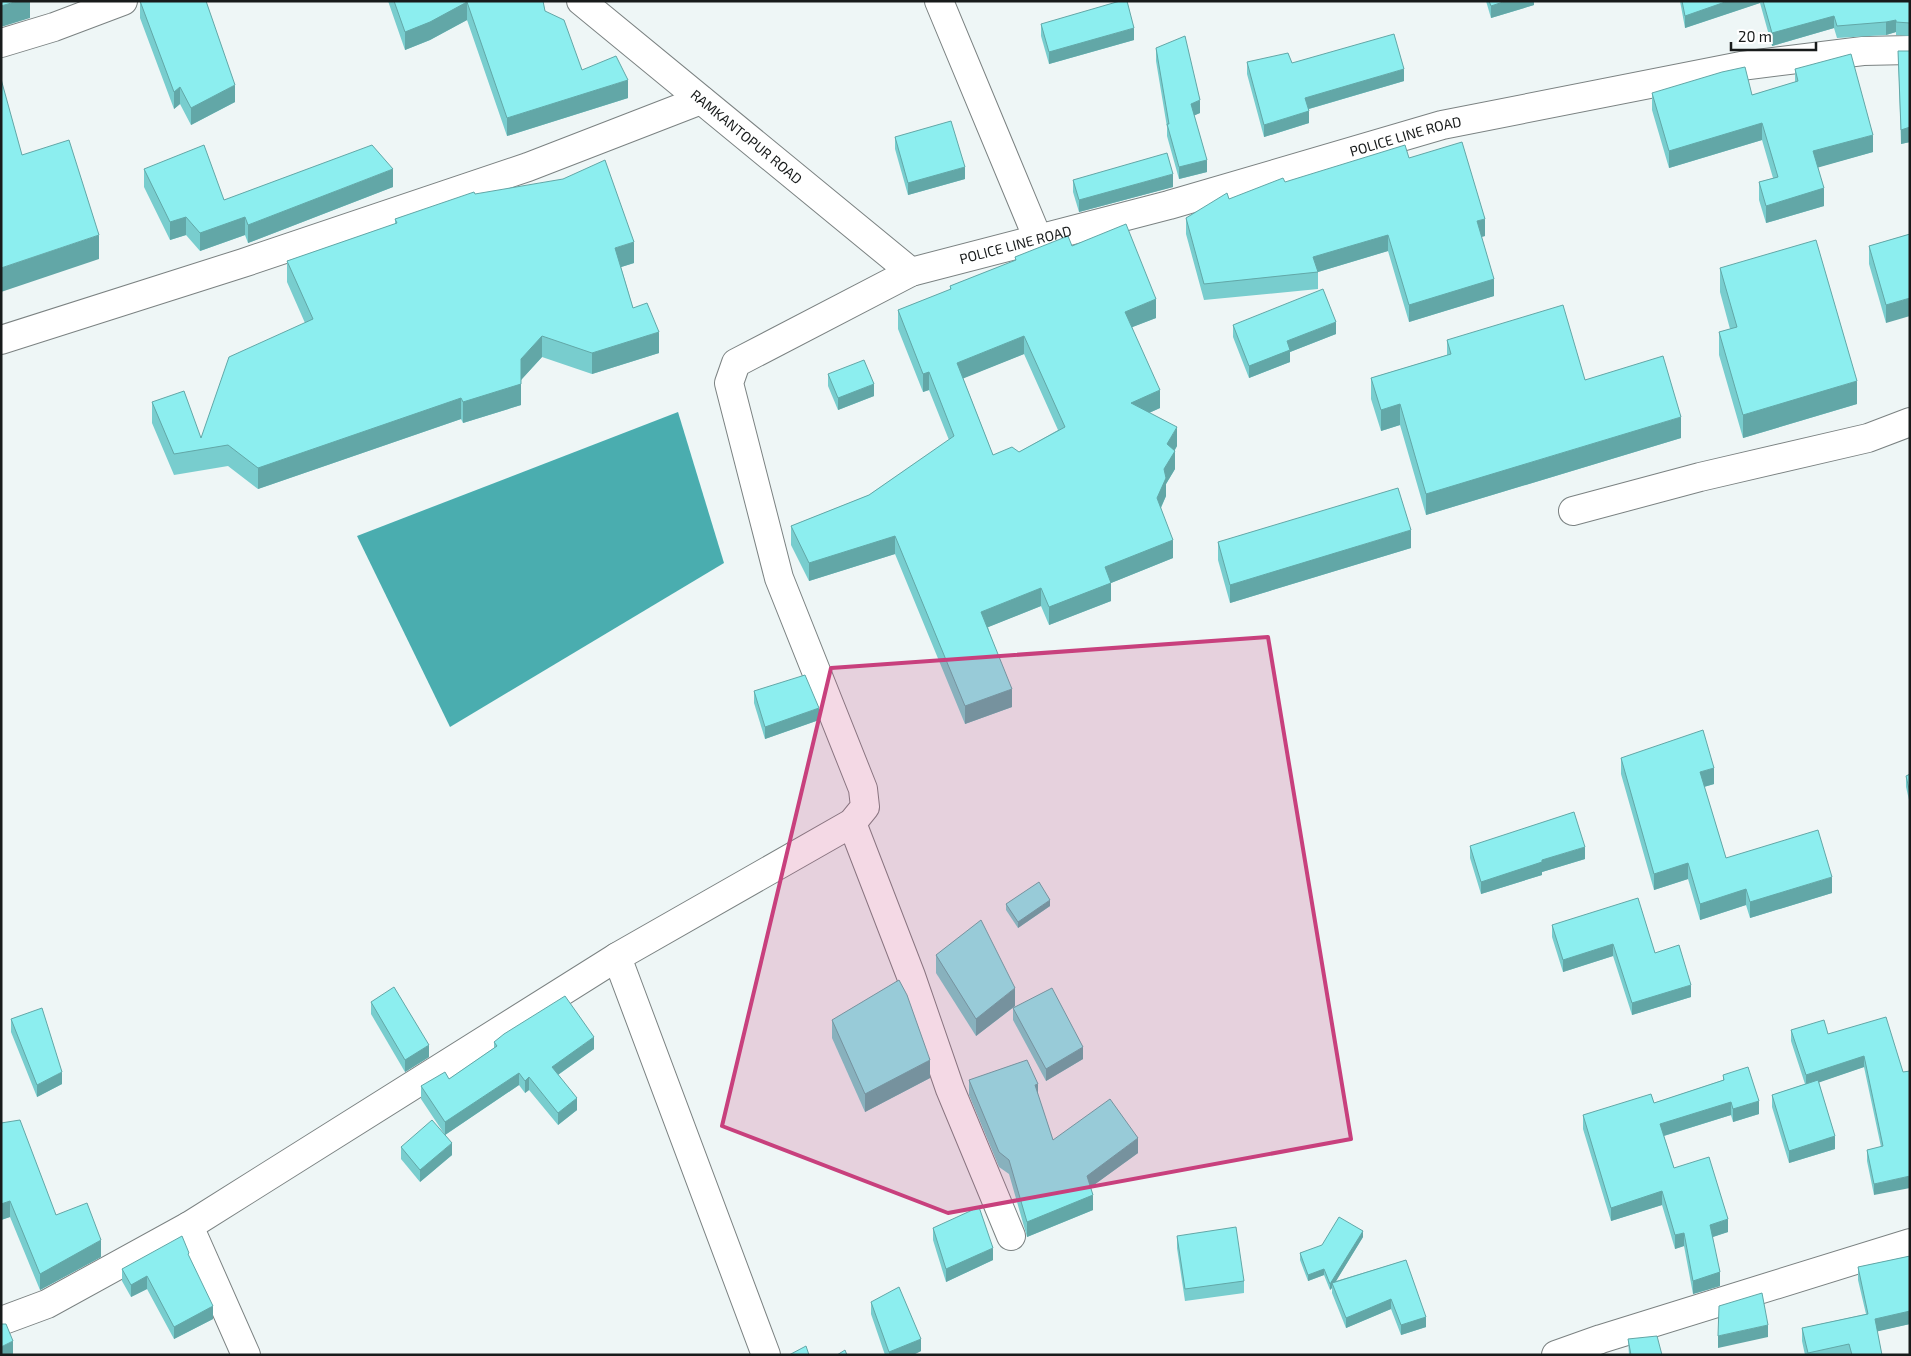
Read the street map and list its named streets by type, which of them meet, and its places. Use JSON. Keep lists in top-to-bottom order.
{
  "streets": {
    "street": ["RAMKANTOPUR ROAD", "POLICE LINE ROAD"]
  },
  "crossings": [
    ["RAMKANTOPUR ROAD", "POLICE LINE ROAD"]
  ],
  "scale_bar": "20 m"
}
